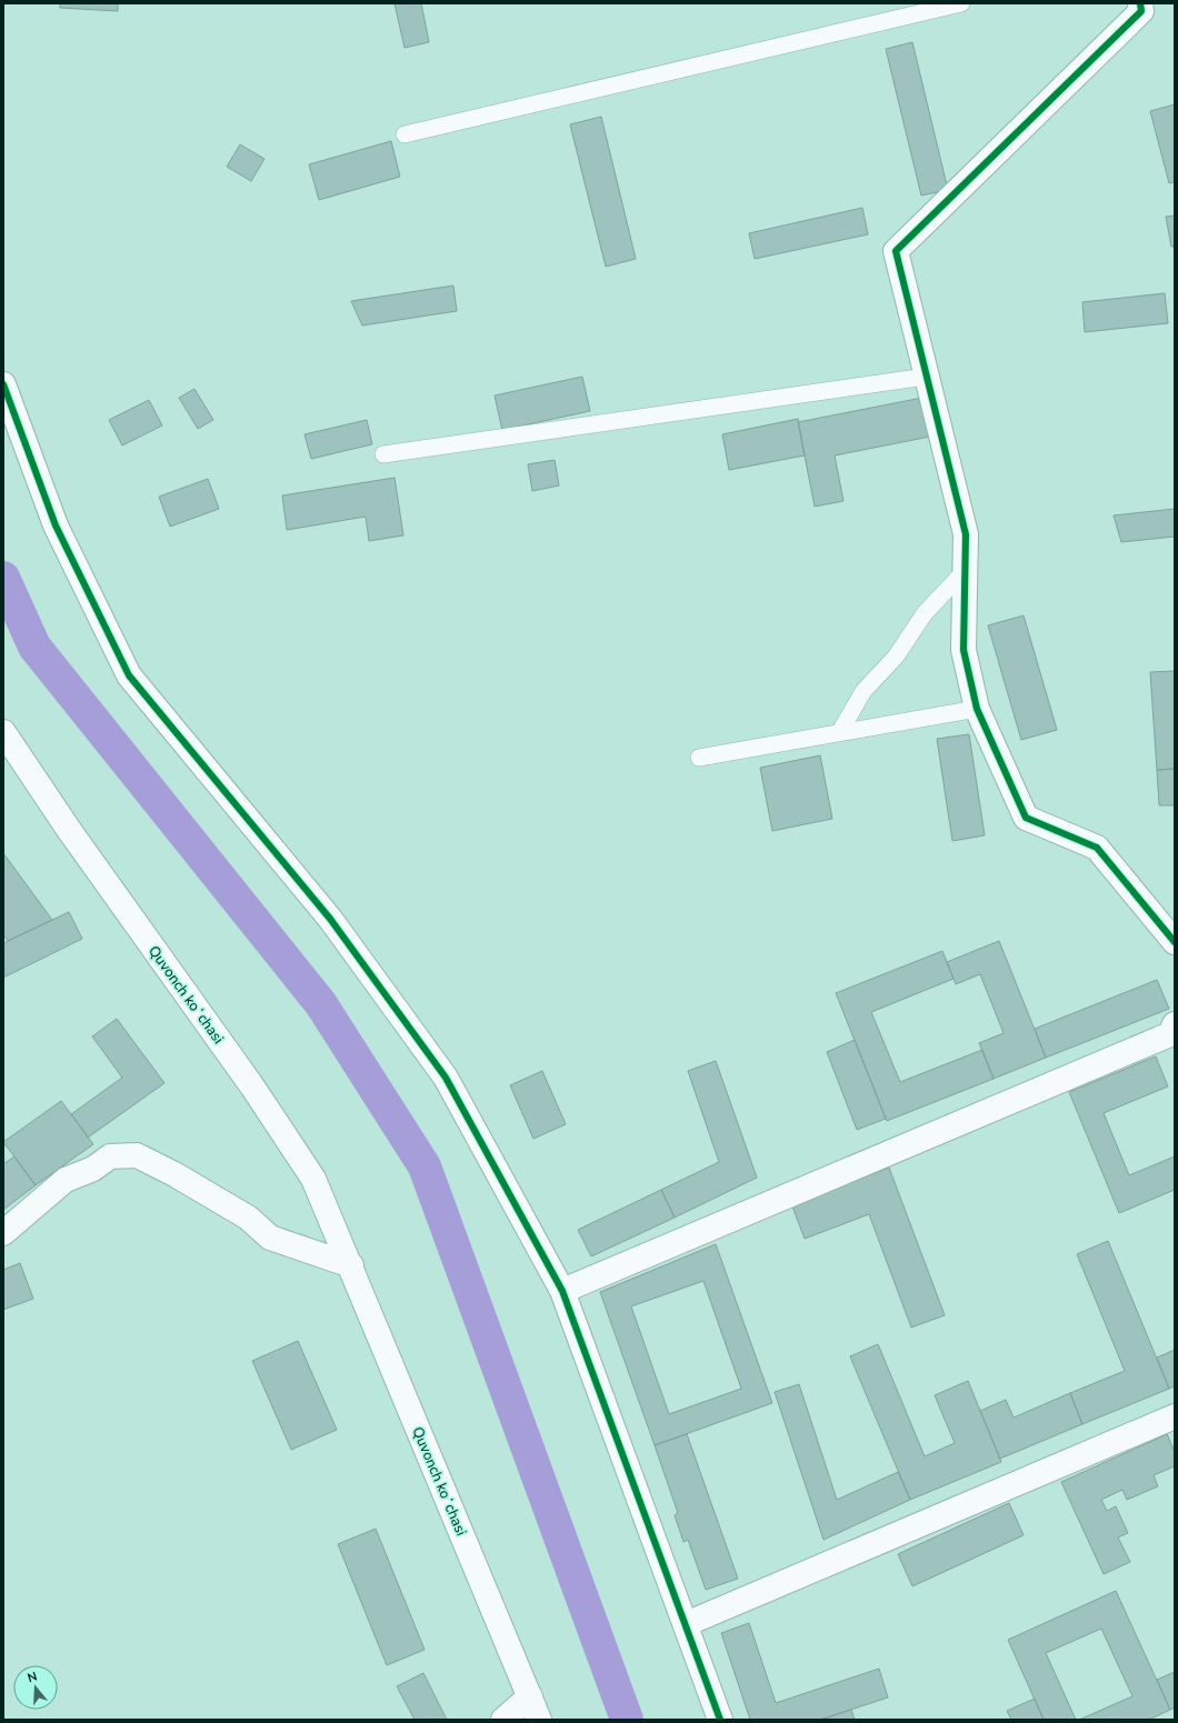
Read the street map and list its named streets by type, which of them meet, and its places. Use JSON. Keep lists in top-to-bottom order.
{
  "streets": {
    "street": ["Quvonch koʻchasi"]
  },
  "north": "top"
}
